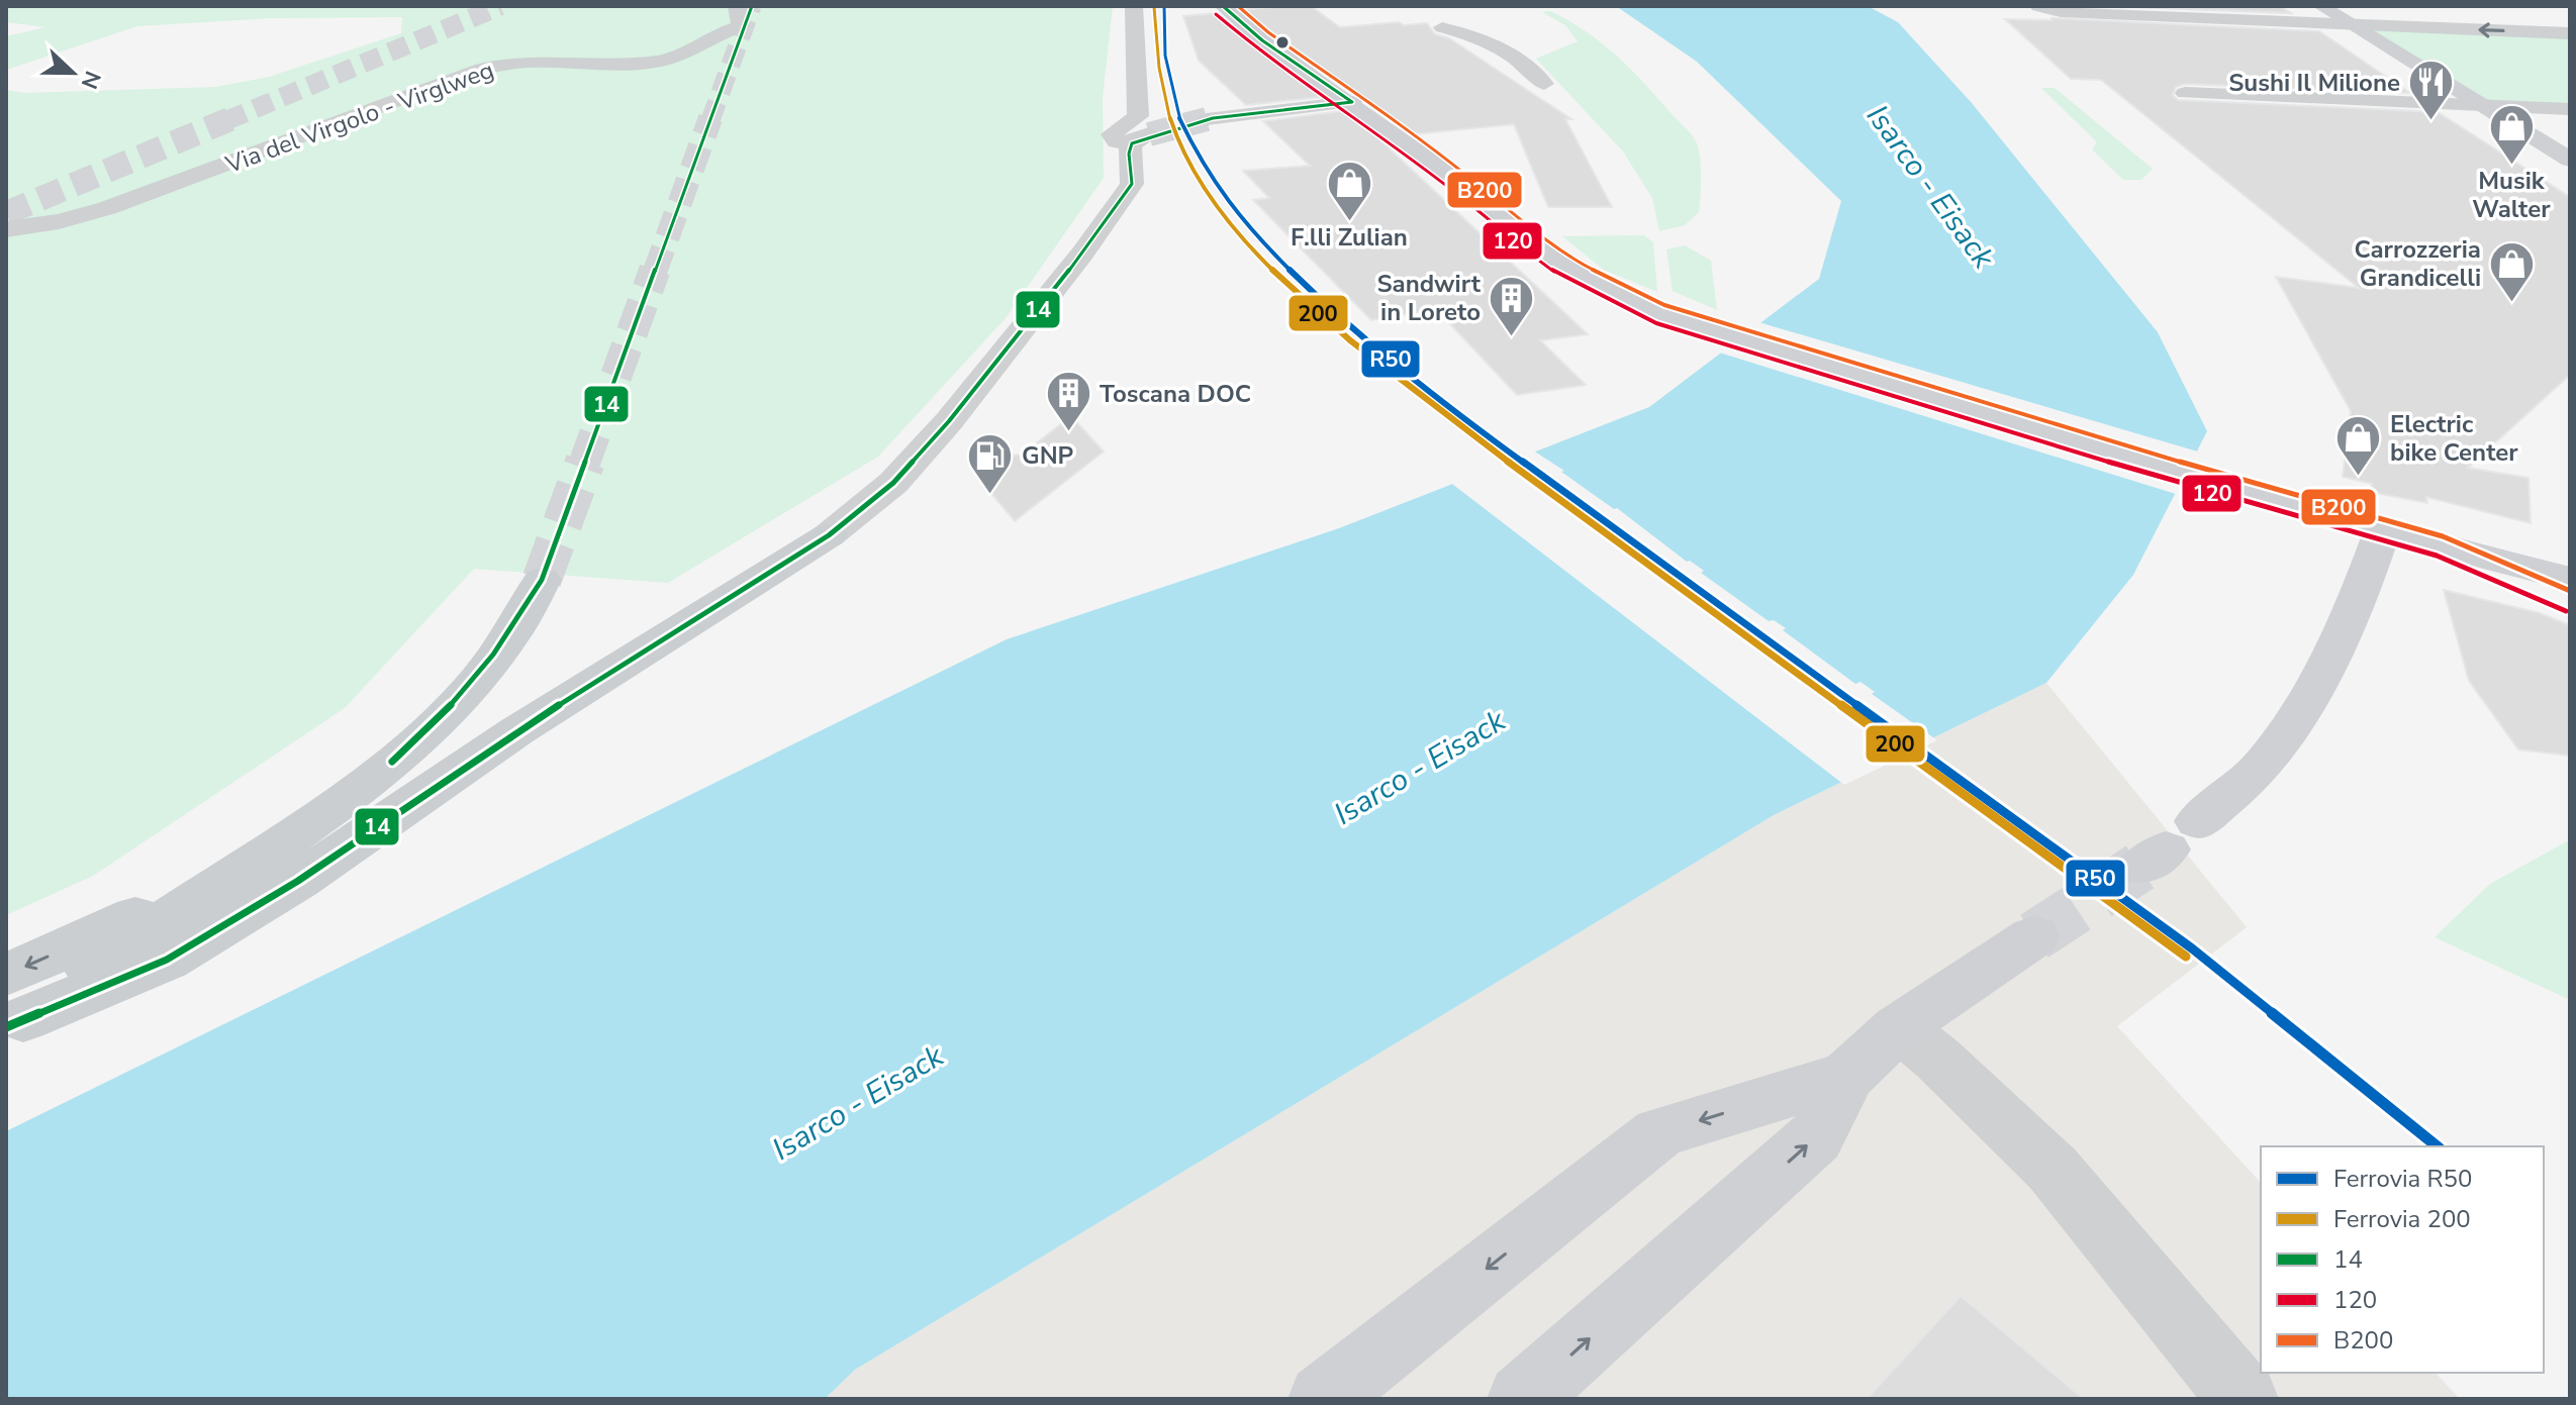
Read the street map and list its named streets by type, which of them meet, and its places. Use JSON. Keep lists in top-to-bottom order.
{
  "streets": {
    "street": ["Via del Virgolo - Virglweg"]
  },
  "water": ["Isarco - Eisack"],
  "places": {
    "restaurant": ["Sushi Il Milione"],
    "shop": [
      "Musik Walter",
      "F.lli Zulian",
      "Carrozzeria Grandicelli",
      "Electric bike Center"
    ],
    "building": ["Sandwirt in Loreto", "Toscana DOC"],
    "fuel station": ["GNP"]
  },
  "lines": [
    "rail line R50",
    "transit line 14",
    "transit line B200",
    "rail line 200",
    "transit line 120"
  ],
  "legend": [
    "Ferrovia R50",
    "Ferrovia 200",
    "14",
    "120",
    "B200"
  ],
  "north": "right"
}
